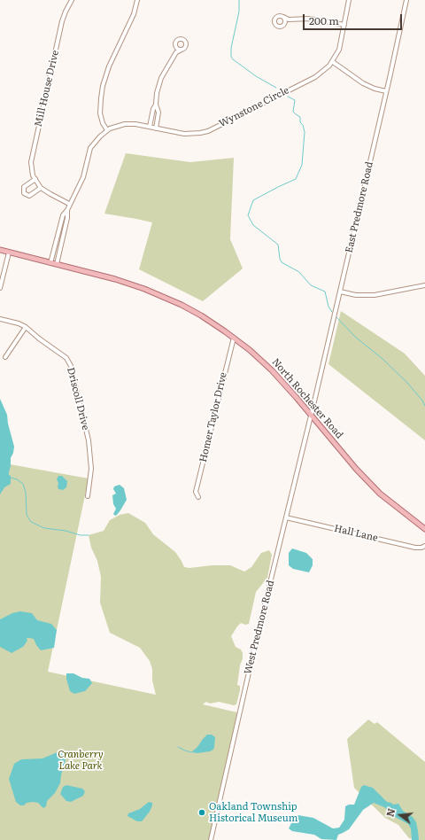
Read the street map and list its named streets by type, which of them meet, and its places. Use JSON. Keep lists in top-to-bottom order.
{
  "streets": {
    "main road": ["North Rochester Road"],
    "street": [
      "Mill House Drive",
      "Wynstone Circle",
      "East Predmore Road",
      "Driscoll Drive",
      "Homer Taylor Drive",
      "Hall Lane",
      "West Predmore Road"
    ]
  },
  "crossings": [
    ["Mill House Drive", "Wynstone Circle"],
    ["Wynstone Circle", "North Rochester Road"],
    ["East Predmore Road", "North Rochester Road"],
    ["East Predmore Road", "West Predmore Road"],
    ["North Rochester Road", "Homer Taylor Drive"],
    ["North Rochester Road", "West Predmore Road"],
    ["Hall Lane", "West Predmore Road"]
  ],
  "parks": ["Cranberry Lake Park"],
  "places": ["Oakland Township Historical Museum"],
  "scale_bar": "200 m",
  "north": "left"
}
